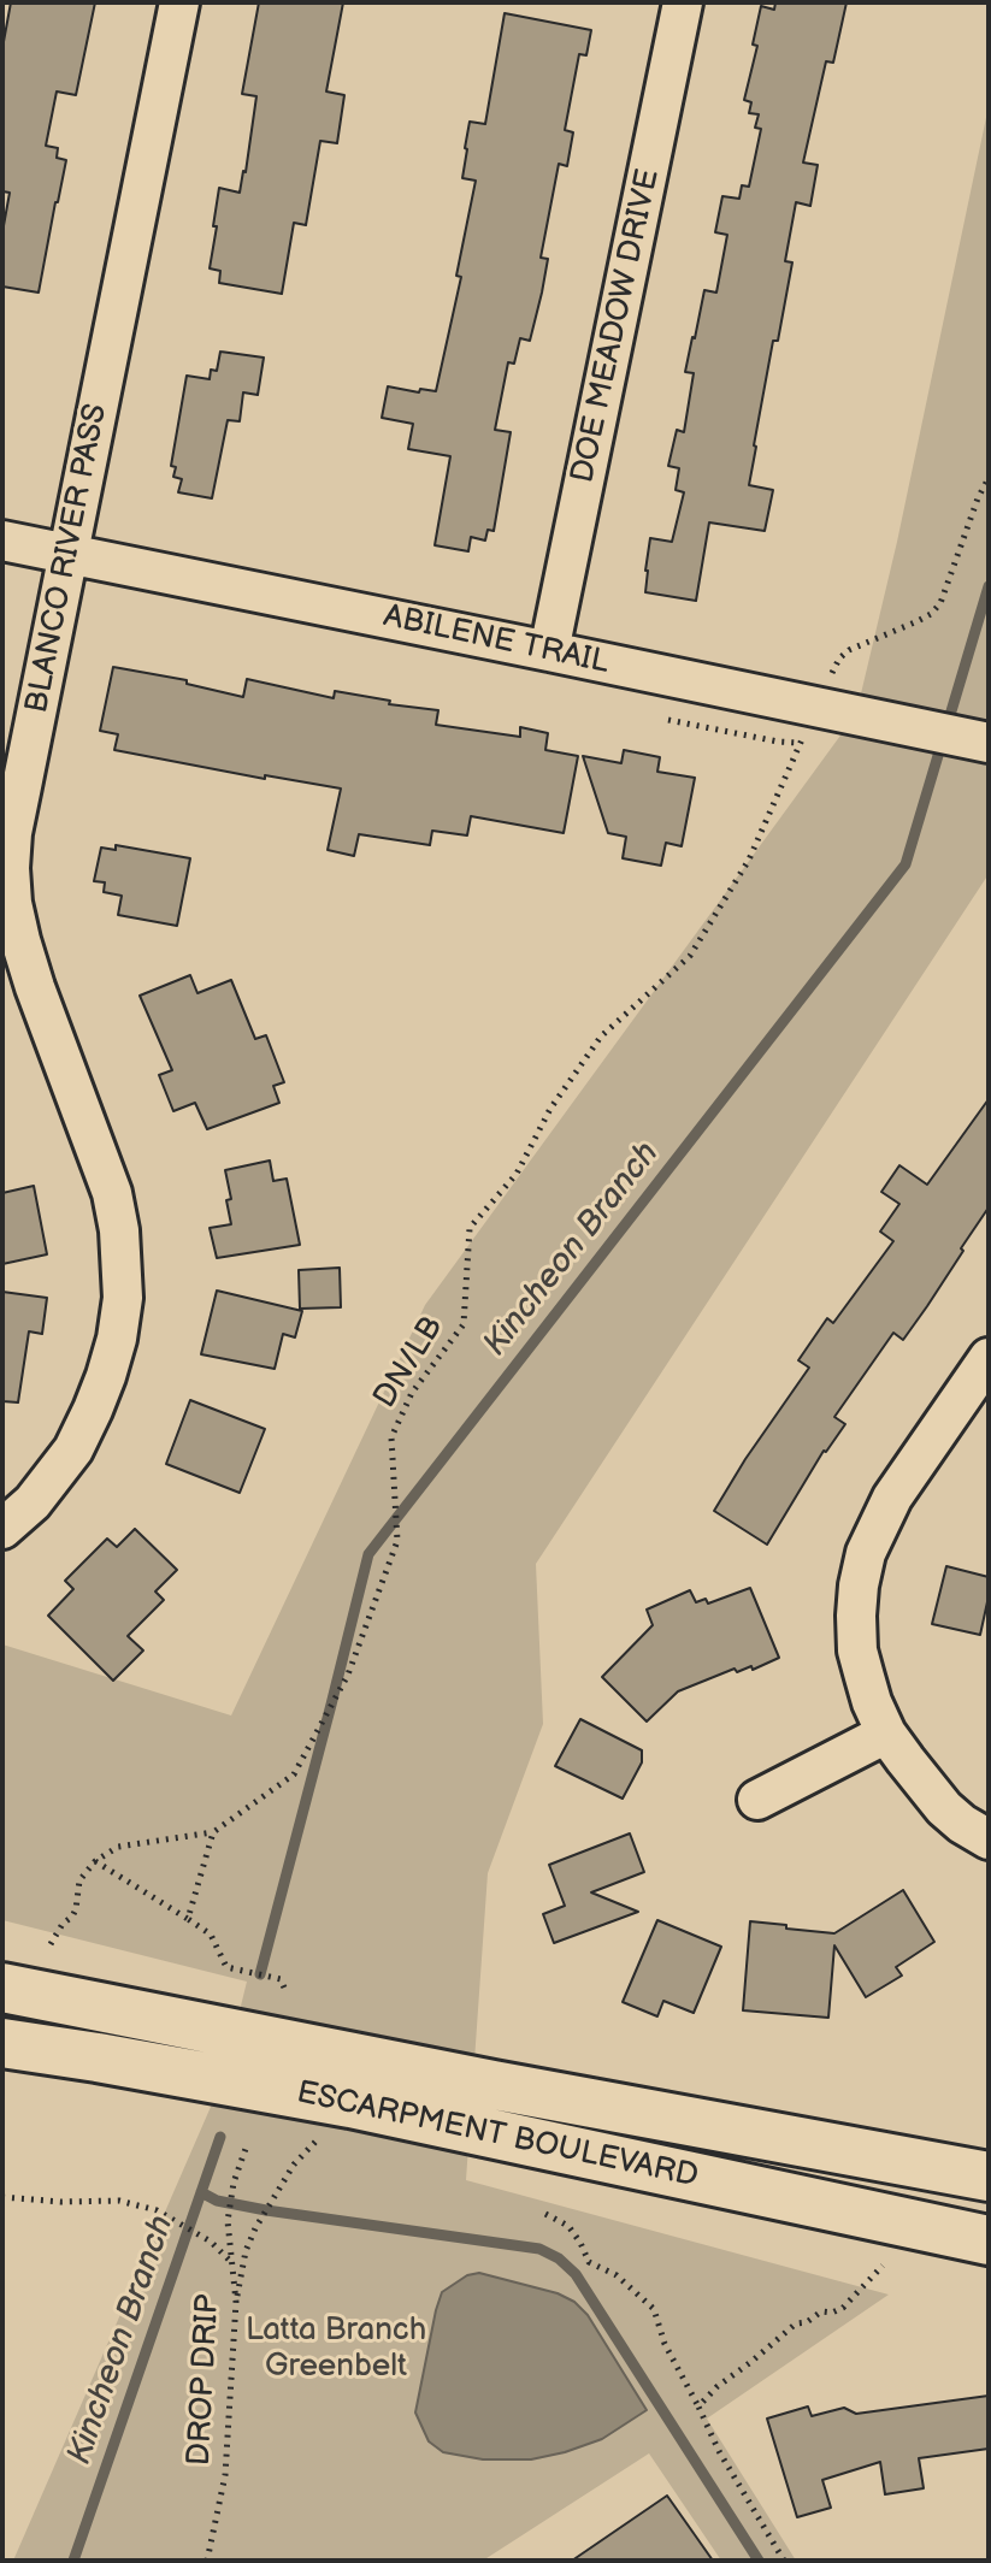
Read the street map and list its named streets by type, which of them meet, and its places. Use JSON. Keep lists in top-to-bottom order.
{
  "streets": {
    "main road": ["ESCARPMENT BOULEVARD"],
    "street": ["DOE MEADOW DRIVE", "BLANCO RIVER PASS", "ABILENE TRAIL"],
    "path": ["DN/LB", "DROP DRIP"]
  },
  "crossings": [
    ["DOE MEADOW DRIVE", "ABILENE TRAIL"],
    ["BLANCO RIVER PASS", "ABILENE TRAIL"]
  ],
  "water": ["Kincheon Branch"],
  "parks": ["Latta Branch Greenbelt"]
}
